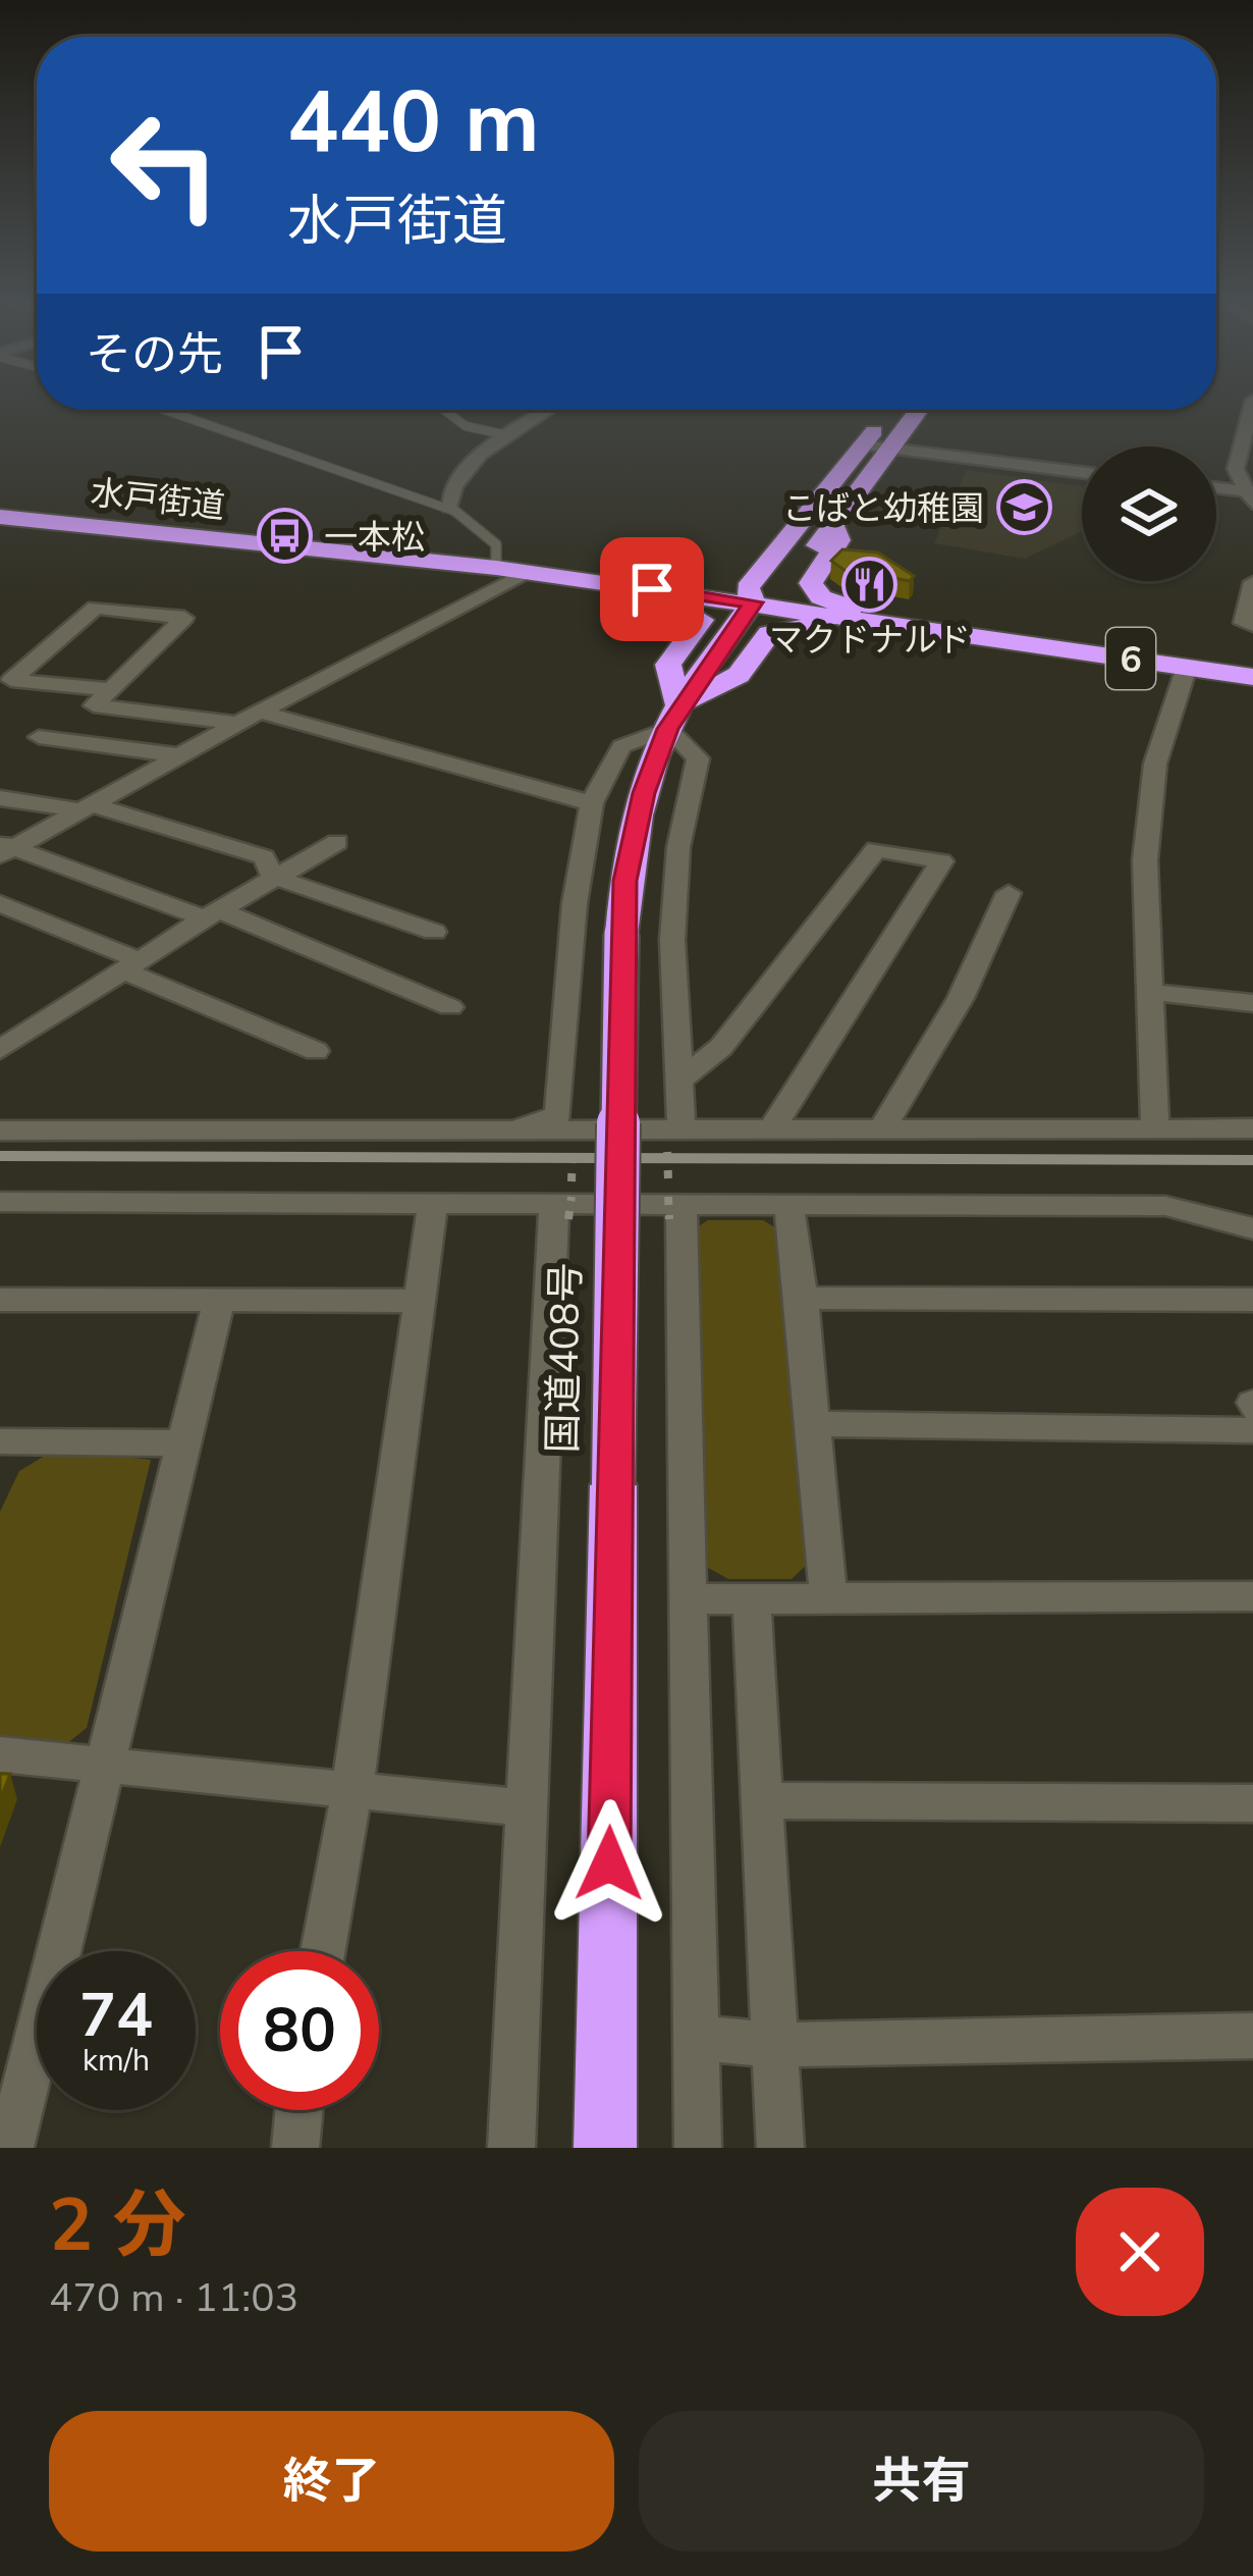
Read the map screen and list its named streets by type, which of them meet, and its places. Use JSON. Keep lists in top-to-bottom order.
{
  "streets": {
    "highway": ["水戸街道", "6", "国道408号"]
  },
  "crossings": [
    ["水戸街道", "国道408号"]
  ],
  "places": {
    "school or university": ["こばと幼稚園"],
    "bus stop": ["一本松"],
    "restaurant": ["マクドナルド"]
  },
  "page": {
    "turn": ["440 m", "水戸街道"],
    "then": "その先",
    "speed": "74 km/h",
    "limit": "80",
    "heading": ["2 分", "470 m · 11:03"],
    "buttons": ["終了", "共有"]
  }
}
